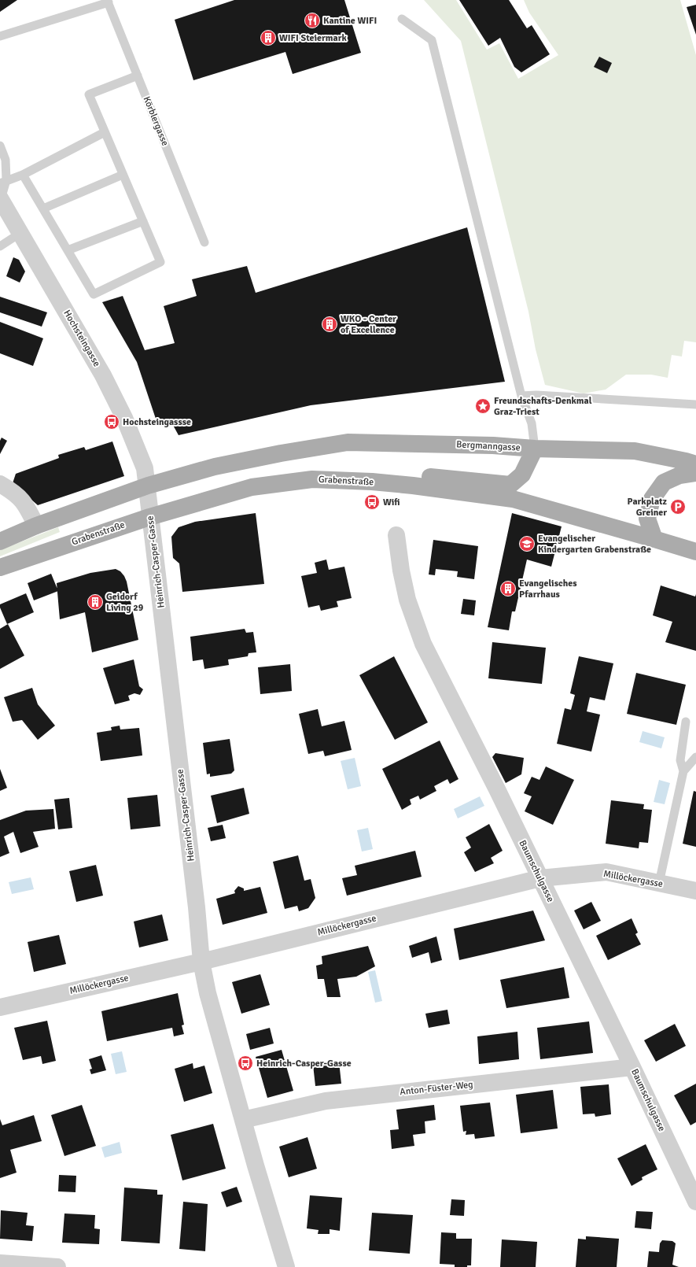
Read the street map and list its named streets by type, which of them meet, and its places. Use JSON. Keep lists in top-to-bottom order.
{
  "streets": {
    "main road": ["Bergmanngasse", "Grabenstraße"],
    "street": [
      "Hochsteingasse",
      "Heinrich-Casper-Gasse",
      "Baumschulgasse",
      "Millöckergasse",
      "Anton-Füster-Weg"
    ],
    "lane": ["Körblergasse"]
  },
  "crossings": [
    ["Hochsteingasse", "Bergmanngasse"],
    ["Hochsteingasse", "Heinrich-Casper-Gasse"],
    ["Bergmanngasse", "Heinrich-Casper-Gasse"],
    ["Grabenstraße", "Heinrich-Casper-Gasse"],
    ["Heinrich-Casper-Gasse", "Millöckergasse"],
    ["Heinrich-Casper-Gasse", "Anton-Füster-Weg"],
    ["Baumschulgasse", "Millöckergasse"],
    ["Baumschulgasse", "Anton-Füster-Weg"]
  ],
  "places": {
    "restaurant": ["Kantine WIFI"],
    "building": [
      "WIFI Steiermark",
      "WKO - Center of Excellence",
      "Evangelisches Pfarrhaus",
      "Geidorf Living 29"
    ],
    "place": ["Freundschafts-Denkmal Graz-Triest"],
    "bus stop": ["Hochsteingassse", "Wifi", "Heinrich-Casper-Gasse"],
    "parking": ["Parkplatz Greiner"],
    "school or university": ["Evangelischer Kindergarten Grabenstraße"]
  }
}
